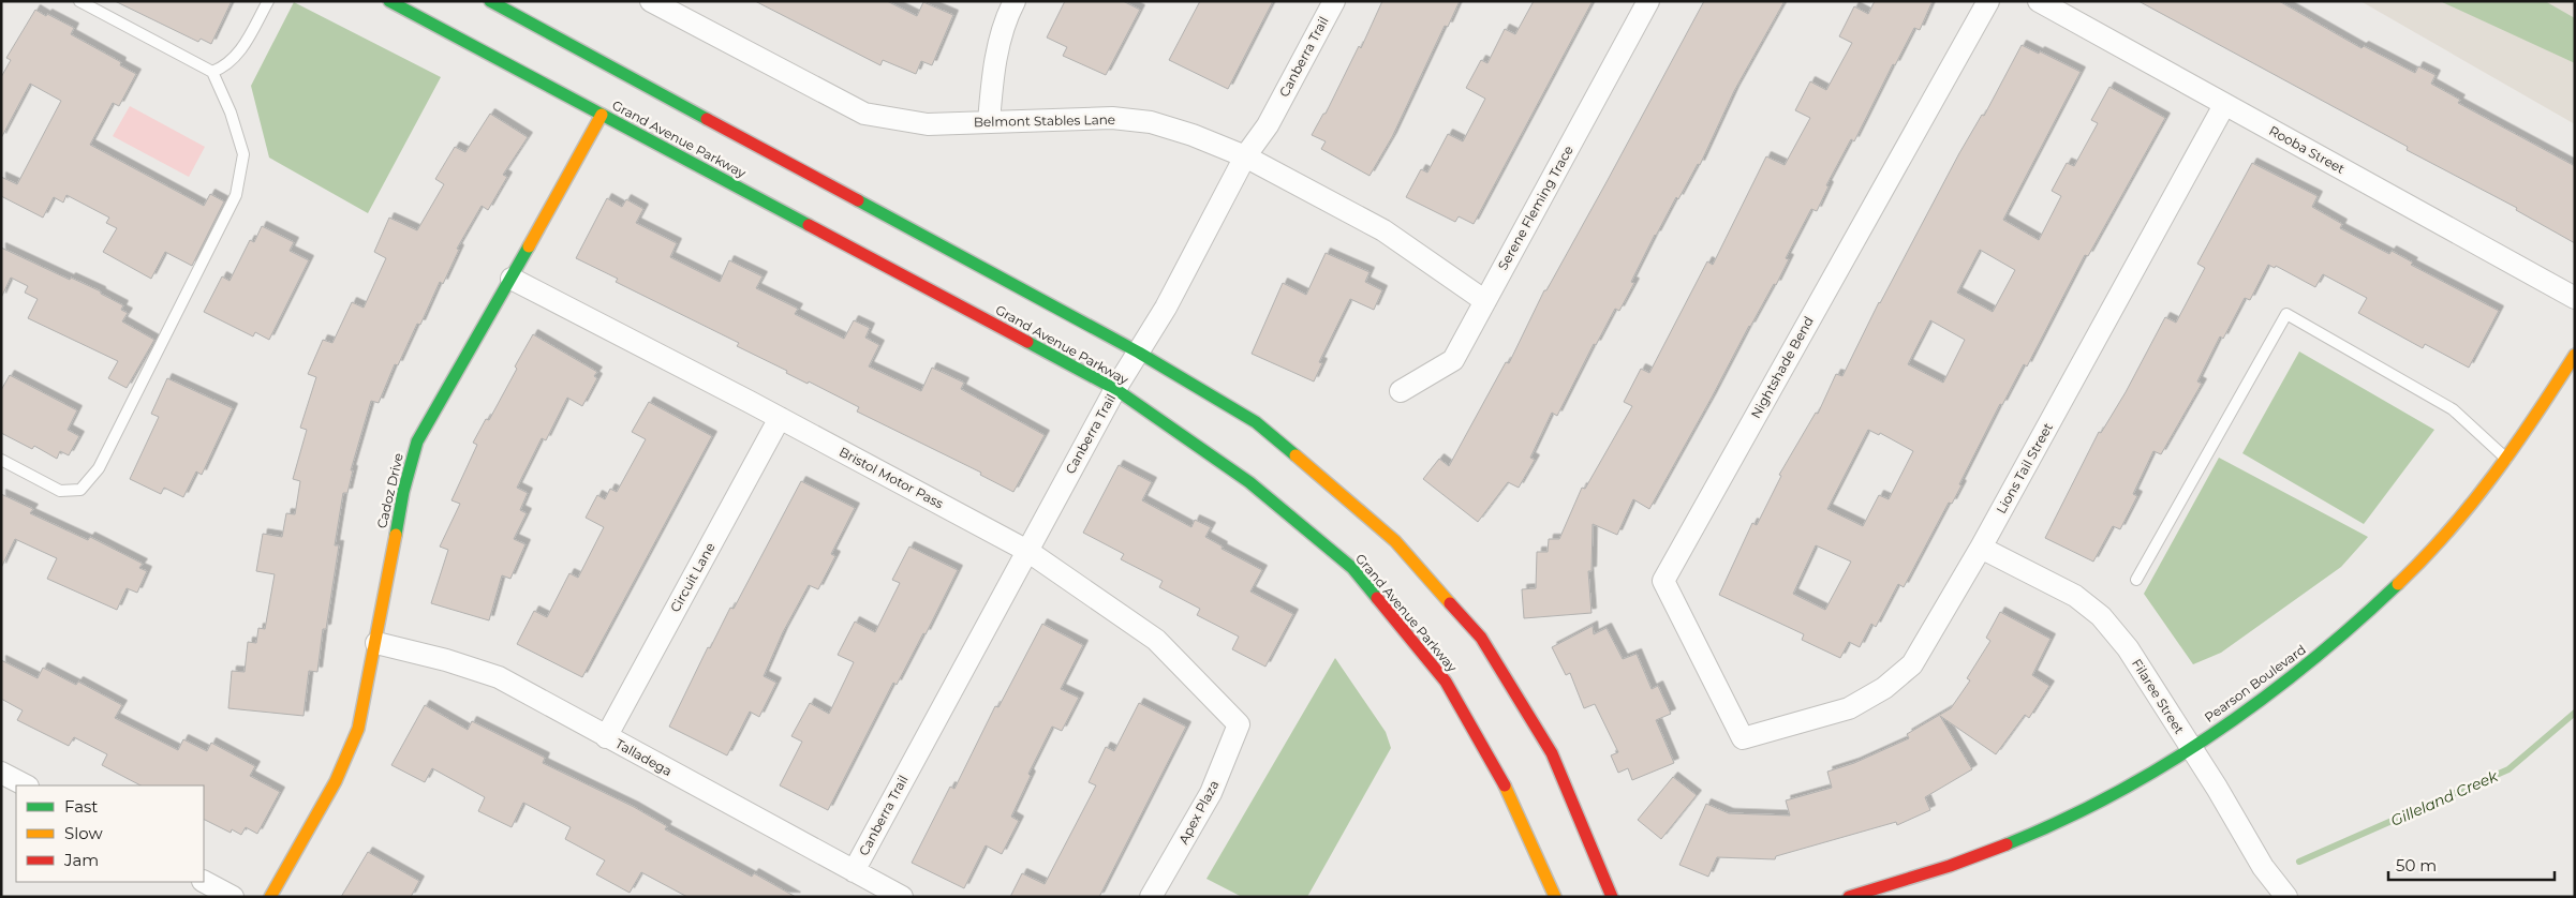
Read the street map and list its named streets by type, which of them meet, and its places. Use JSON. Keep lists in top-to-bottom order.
{
  "streets": {
    "street": [
      "Canberra Trail",
      "Belmont Stables Lane",
      "Grand Avenue Parkway",
      "Rooba Street",
      "Serene Fleming Trace",
      "Nightshade Bend",
      "Lions Tail Street",
      "Bristol Motor Pass",
      "Cadoz Drive",
      "Circuit Lane",
      "Pearson Boulevard",
      "Filaree Street",
      "Talladega",
      "Apex Plaza"
    ]
  },
  "crossings": [
    ["Canberra Trail", "Belmont Stables Lane"],
    ["Canberra Trail", "Grand Avenue Parkway"],
    ["Canberra Trail", "Bristol Motor Pass"],
    ["Canberra Trail", "Talladega"],
    ["Belmont Stables Lane", "Serene Fleming Trace"],
    ["Grand Avenue Parkway", "Cadoz Drive"],
    ["Rooba Street", "Lions Tail Street"],
    ["Nightshade Bend", "Lions Tail Street"],
    ["Lions Tail Street", "Filaree Street"],
    ["Bristol Motor Pass", "Cadoz Drive"],
    ["Bristol Motor Pass", "Circuit Lane"],
    ["Bristol Motor Pass", "Apex Plaza"],
    ["Cadoz Drive", "Talladega"],
    ["Circuit Lane", "Talladega"],
    ["Pearson Boulevard", "Filaree Street"]
  ],
  "water": ["Gilleland Creek"],
  "legend": ["Fast", "Slow", "Jam"],
  "scale_bar": "50 m"
}
